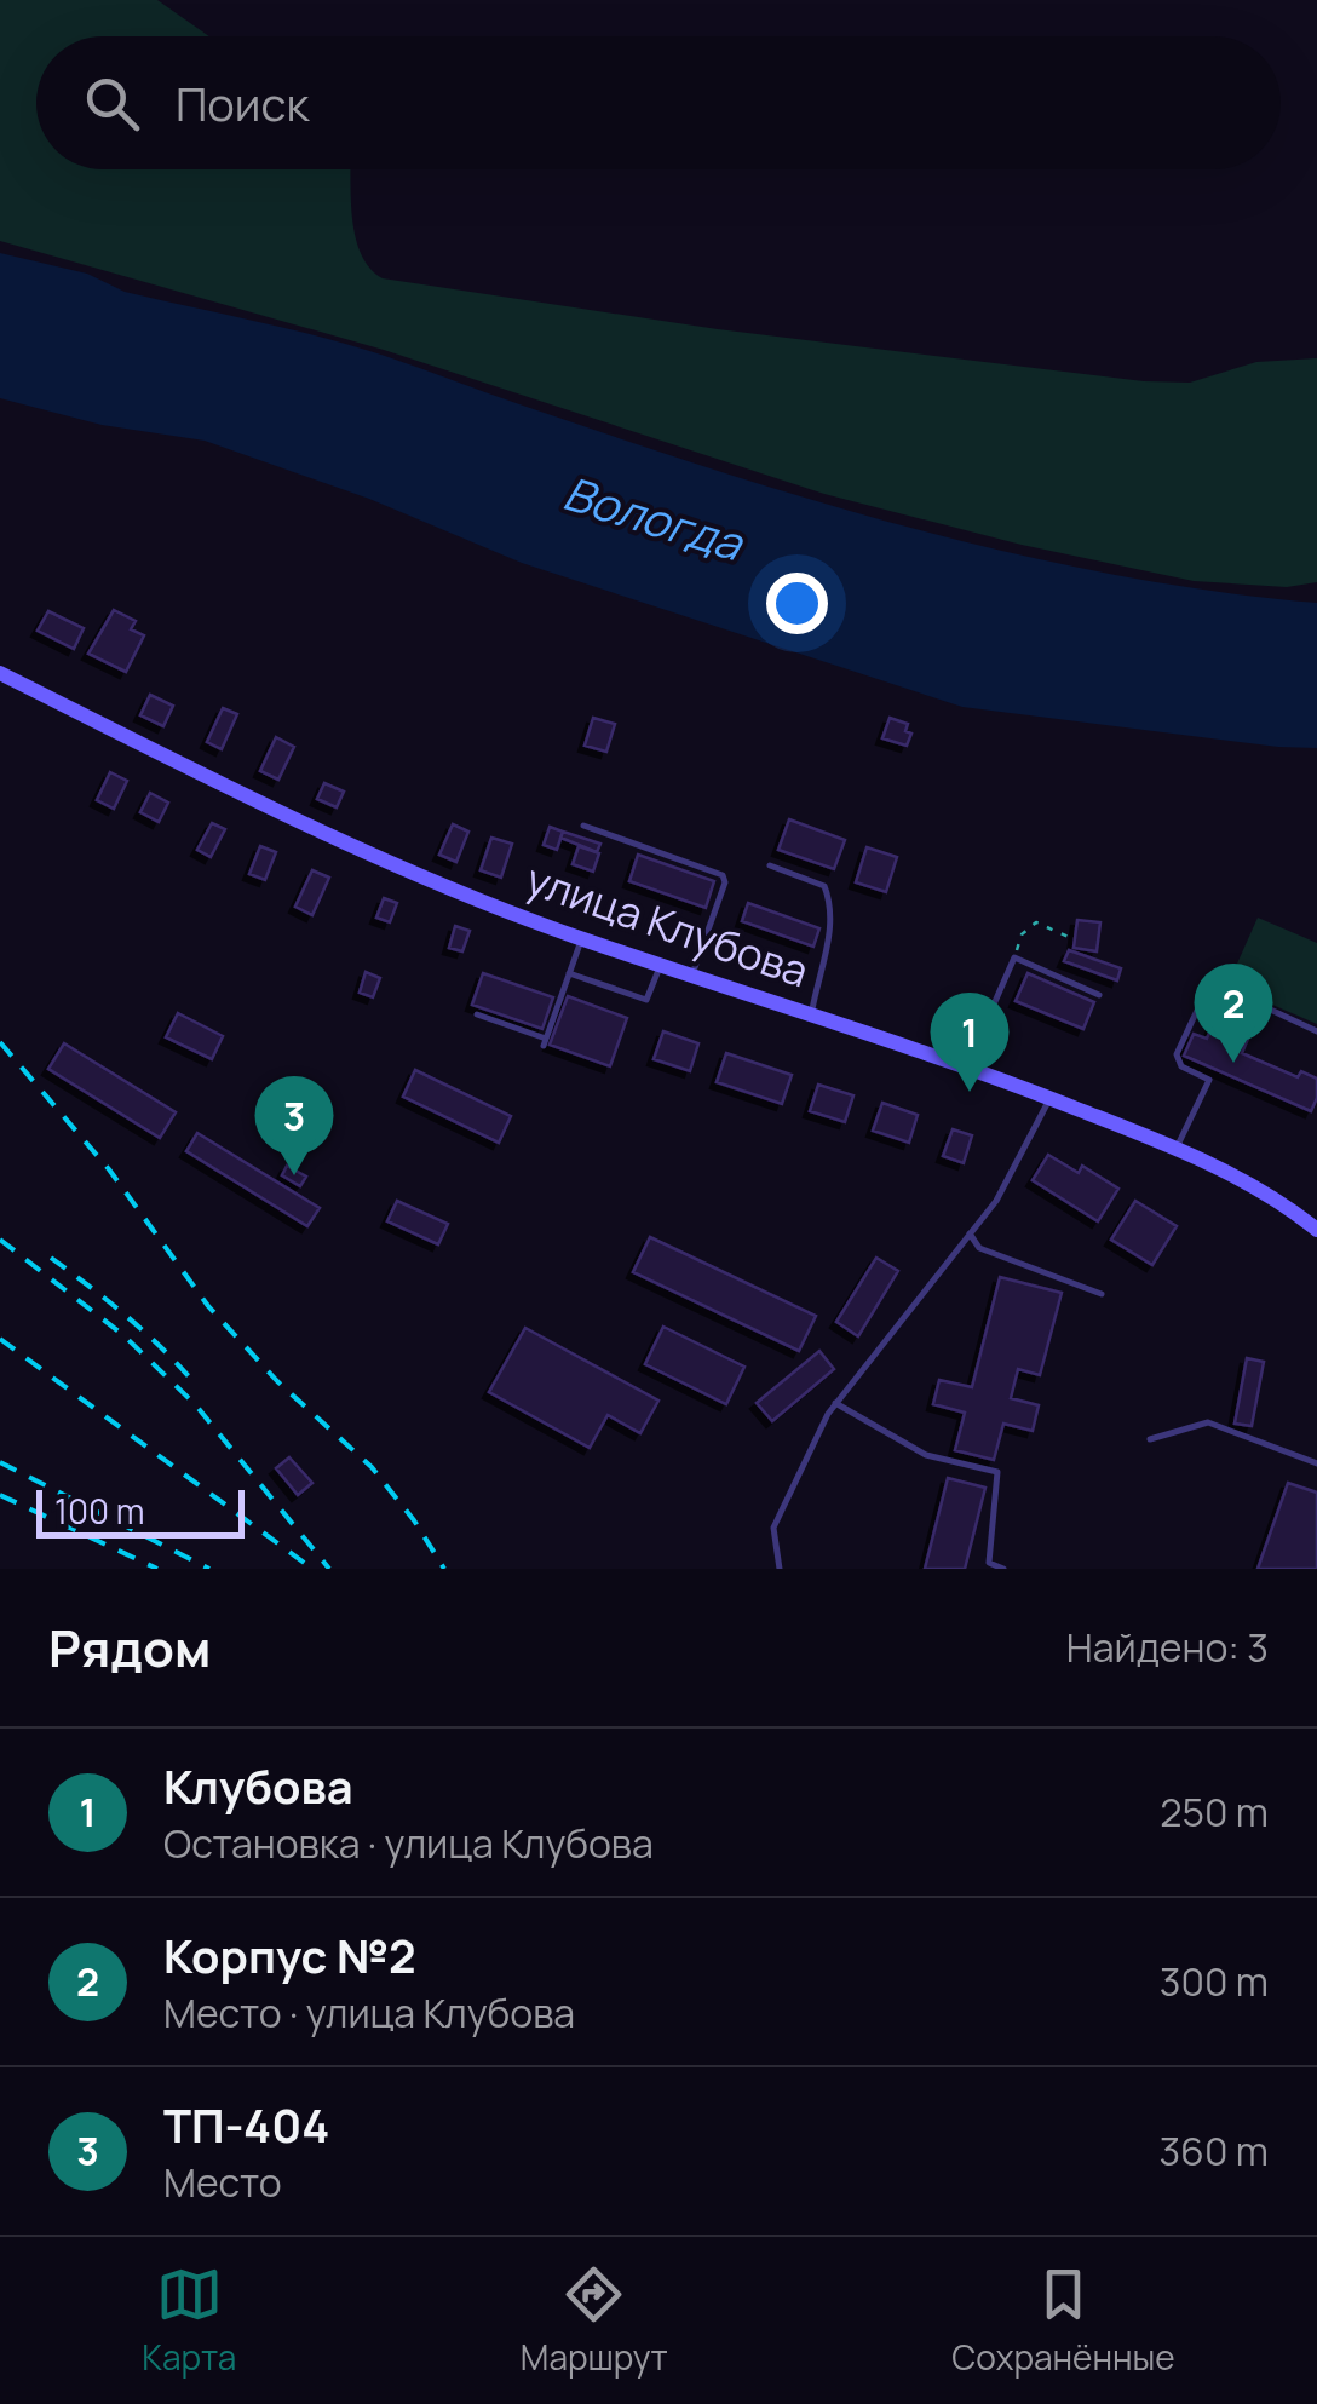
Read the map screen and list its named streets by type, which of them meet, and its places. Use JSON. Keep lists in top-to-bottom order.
{
  "streets": {
    "main road": ["улица Клубова"]
  },
  "water": ["Вологда"],
  "scale_bar": "100 m",
  "page": {
    "search": "Поиск",
    "pins": ["2", "1", "3"],
    "scale": "100 m",
    "heading": ["Рядом", "Найдено: 3"],
    "list": [
      {
        "mark": "1",
        "name": "Клубова",
        "note": "Остановка · улица Клубова",
        "value": "250 m"
      },
      {
        "mark": "2",
        "name": "Корпус №2",
        "note": "Место · улица Клубова",
        "value": "300 m"
      },
      {
        "mark": "3",
        "name": "ТП-404",
        "note": "Место",
        "value": "360 m"
      }
    ],
    "nav": ["Карта", "Маршрут", "Сохранённые"]
  }
}
